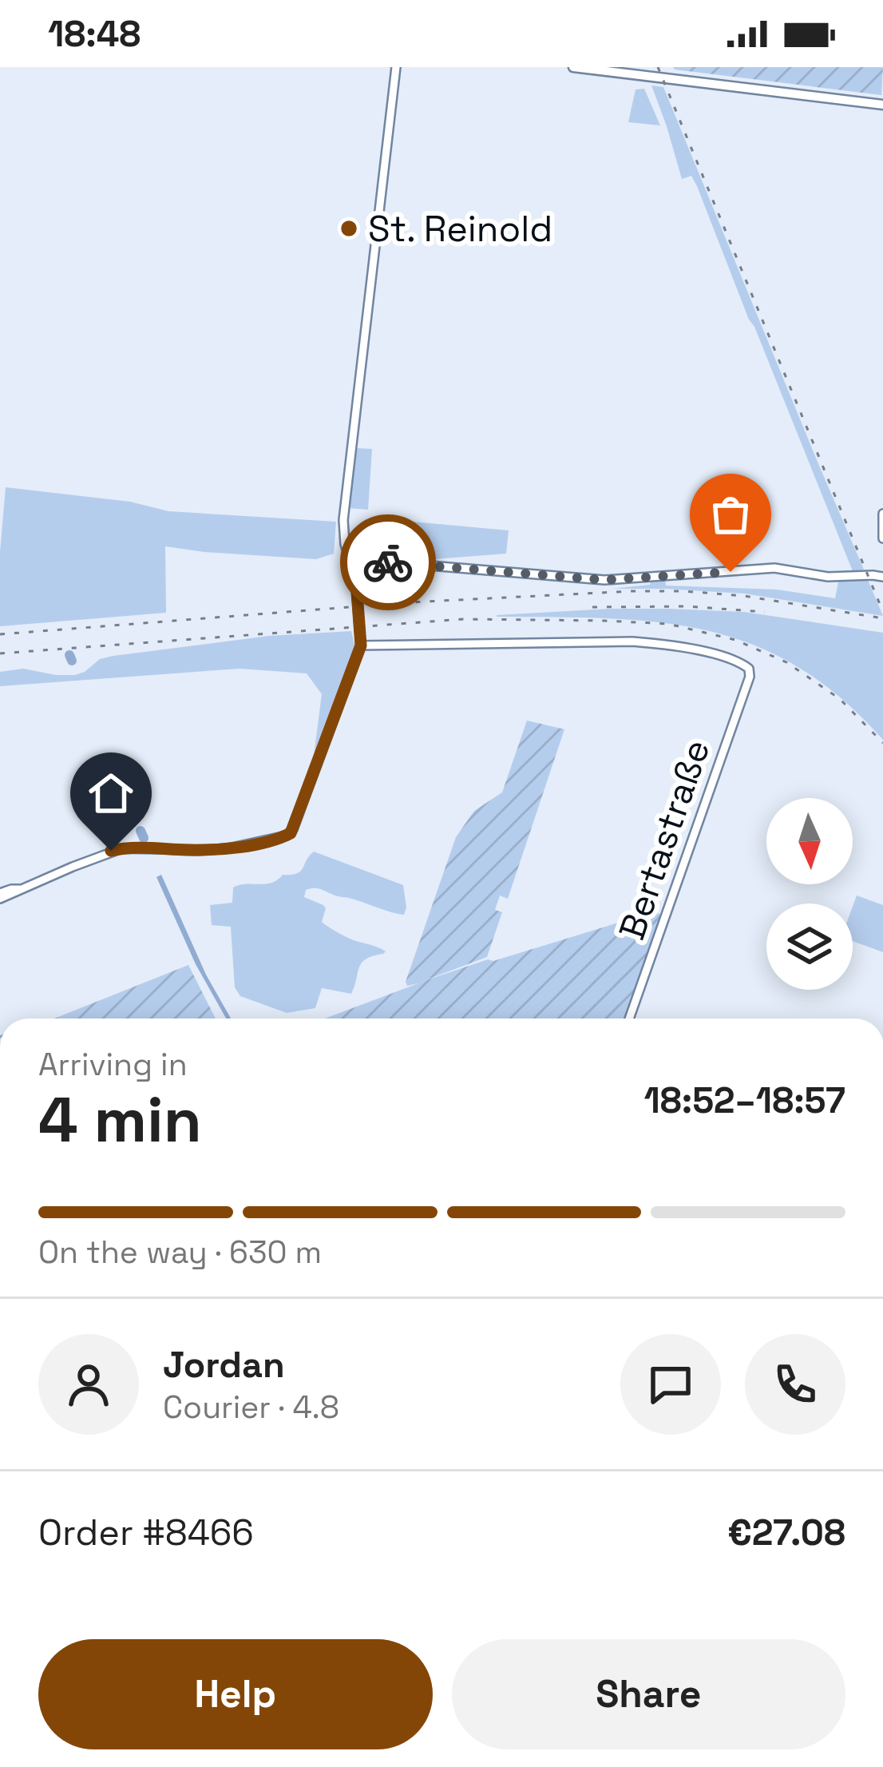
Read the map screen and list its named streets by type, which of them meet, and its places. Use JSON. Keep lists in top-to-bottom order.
{
  "streets": {
    "street": ["Bertastraße"]
  },
  "places": ["St. Reinold"],
  "north": "bottom",
  "page": {
    "status": "18:48",
    "heading": ["4 min", "Arriving in", "18:52–18:57"],
    "panel": [
      "Jordan",
      "Courier · 4.8",
      "Order #8466",
      "€27.08"
    ],
    "bar": "On the way · 630 m",
    "buttons": ["Help", "Share"]
  }
}
